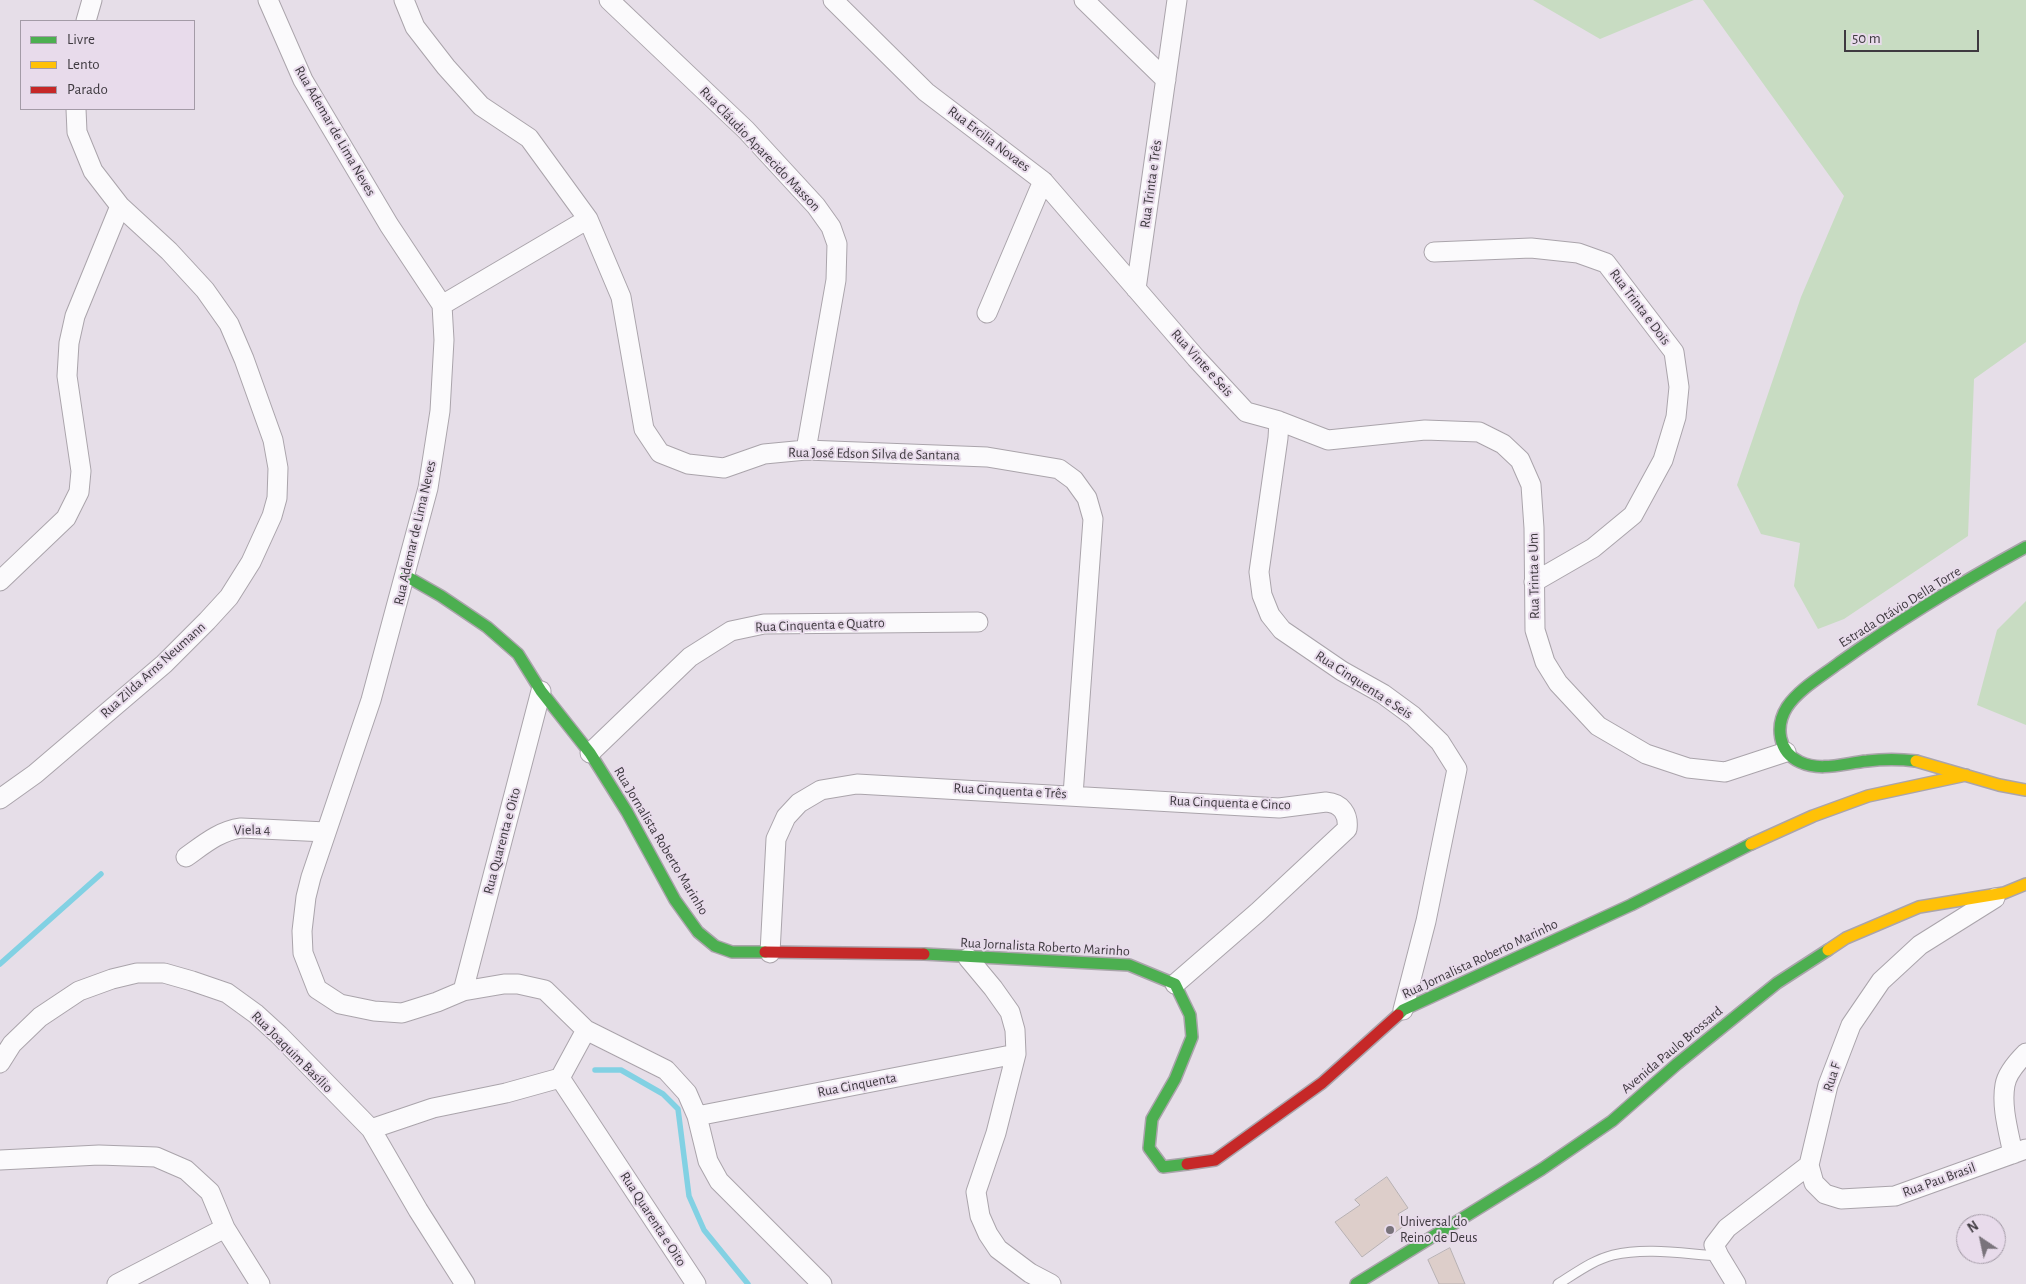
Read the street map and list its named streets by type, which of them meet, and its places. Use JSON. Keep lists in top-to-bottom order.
{
  "streets": {
    "street": [
      "Rua Ademar de Lima Neves",
      "Rua Ercilia Novaes",
      "Rua Cláudio Aparecido Masson",
      "Rua Trinta e Três",
      "Rua Trinta e Dois",
      "Rua Vinte e Seis",
      "Rua José Edson Silva de Santana",
      "Rua Trinta e Um",
      "Estrada Otávio Della Torre",
      "Rua Cinquenta e Quatro",
      "Rua Zilda Arns Neumann",
      "Rua Cinquenta e Seis",
      "Rua Cinquenta e Três",
      "Rua Cinquenta e Cinco",
      "Viela 4",
      "Rua Quarenta e Oito",
      "Rua Jornalista Roberto Marinho",
      "Avenida Paulo Brossard",
      "Rua Joaquim Basílio",
      "Rua F",
      "Rua Cinquenta",
      "Rua Pau Brasil"
    ]
  },
  "crossings": [
    ["Rua Ademar de Lima Neves", "Viela 4"],
    ["Rua Ademar de Lima Neves", "Rua Quarenta e Oito"],
    ["Rua Ademar de Lima Neves", "Rua Jornalista Roberto Marinho"],
    ["Rua Ademar de Lima Neves", "Rua Cinquenta"],
    ["Rua Ercilia Novaes", "Rua Trinta e Três"],
    ["Rua Ercilia Novaes", "Rua Vinte e Seis"],
    ["Rua Cláudio Aparecido Masson", "Rua José Edson Silva de Santana"],
    ["Rua Trinta e Três", "Rua Vinte e Seis"],
    ["Rua Trinta e Dois", "Rua Trinta e Um"],
    ["Rua Vinte e Seis", "Rua Trinta e Um"],
    ["Rua Vinte e Seis", "Rua Cinquenta e Seis"],
    ["Rua José Edson Silva de Santana", "Rua Cinquenta e Três"],
    ["Rua Trinta e Um", "Estrada Otávio Della Torre"],
    ["Rua Trinta e Um", "Rua Cinquenta e Seis"],
    ["Rua Cinquenta e Quatro", "Rua Jornalista Roberto Marinho"],
    ["Rua Cinquenta e Seis", "Rua Jornalista Roberto Marinho"],
    ["Rua Cinquenta e Três", "Rua Cinquenta e Cinco"],
    ["Rua Cinquenta e Três", "Rua Jornalista Roberto Marinho"],
    ["Rua Cinquenta e Cinco", "Rua Jornalista Roberto Marinho"],
    ["Rua Quarenta e Oito", "Rua Jornalista Roberto Marinho"],
    ["Avenida Paulo Brossard", "Rua F"],
    ["Rua F", "Rua Pau Brasil"]
  ],
  "places": ["Universal do Reino de Deus"],
  "legend": ["Livre", "Lento", "Parado"],
  "scale_bar": "50 m",
  "north": "top left"
}
